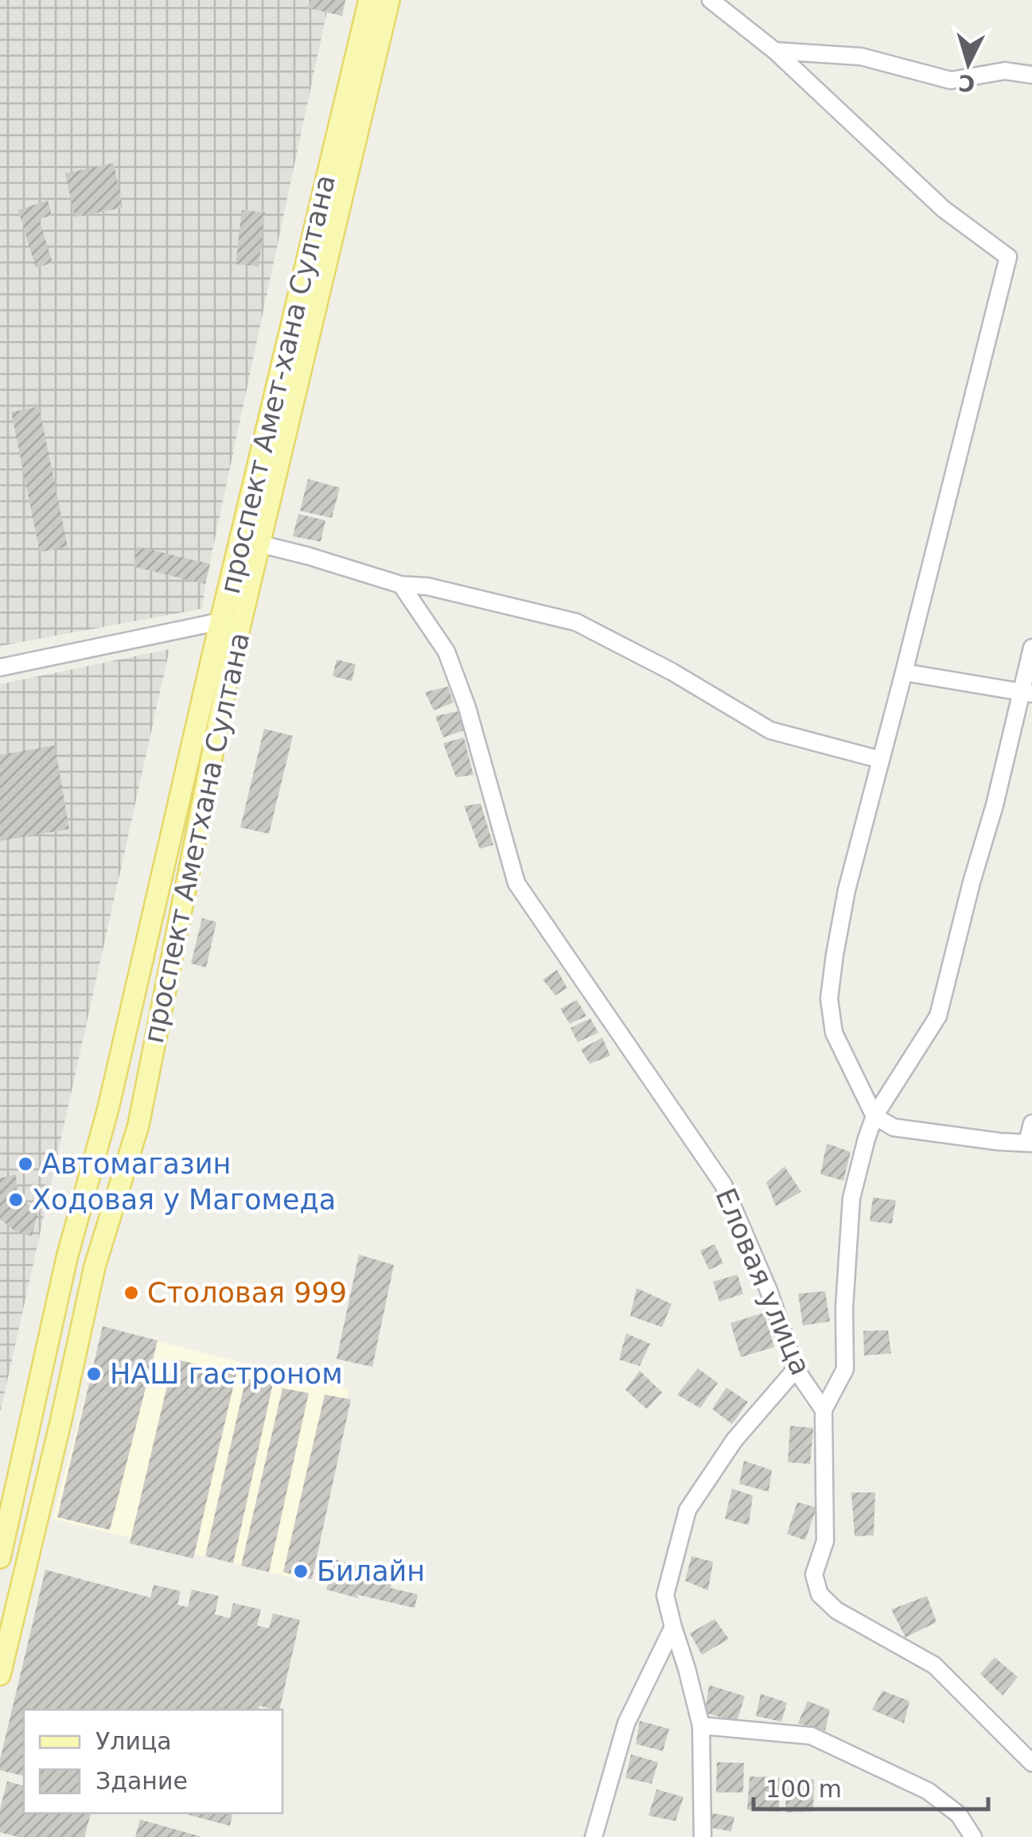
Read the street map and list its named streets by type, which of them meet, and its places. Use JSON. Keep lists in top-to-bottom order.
{
  "streets": {
    "main road": ["проспект Амет-хана Султана", "проспект Аметхана Султана"],
    "street": ["Еловая улица"]
  },
  "crossings": [
    ["проспект Амет-хана Султана", "проспект Аметхана Султана"]
  ],
  "places": [
    "Автомагазин",
    "Ходовая у Магомеда",
    "Столовая 999",
    "НАШ гастроном",
    "Билайн"
  ],
  "legend": ["Улица", "Здание"],
  "scale_bar": "100 m",
  "north": "bottom"
}
